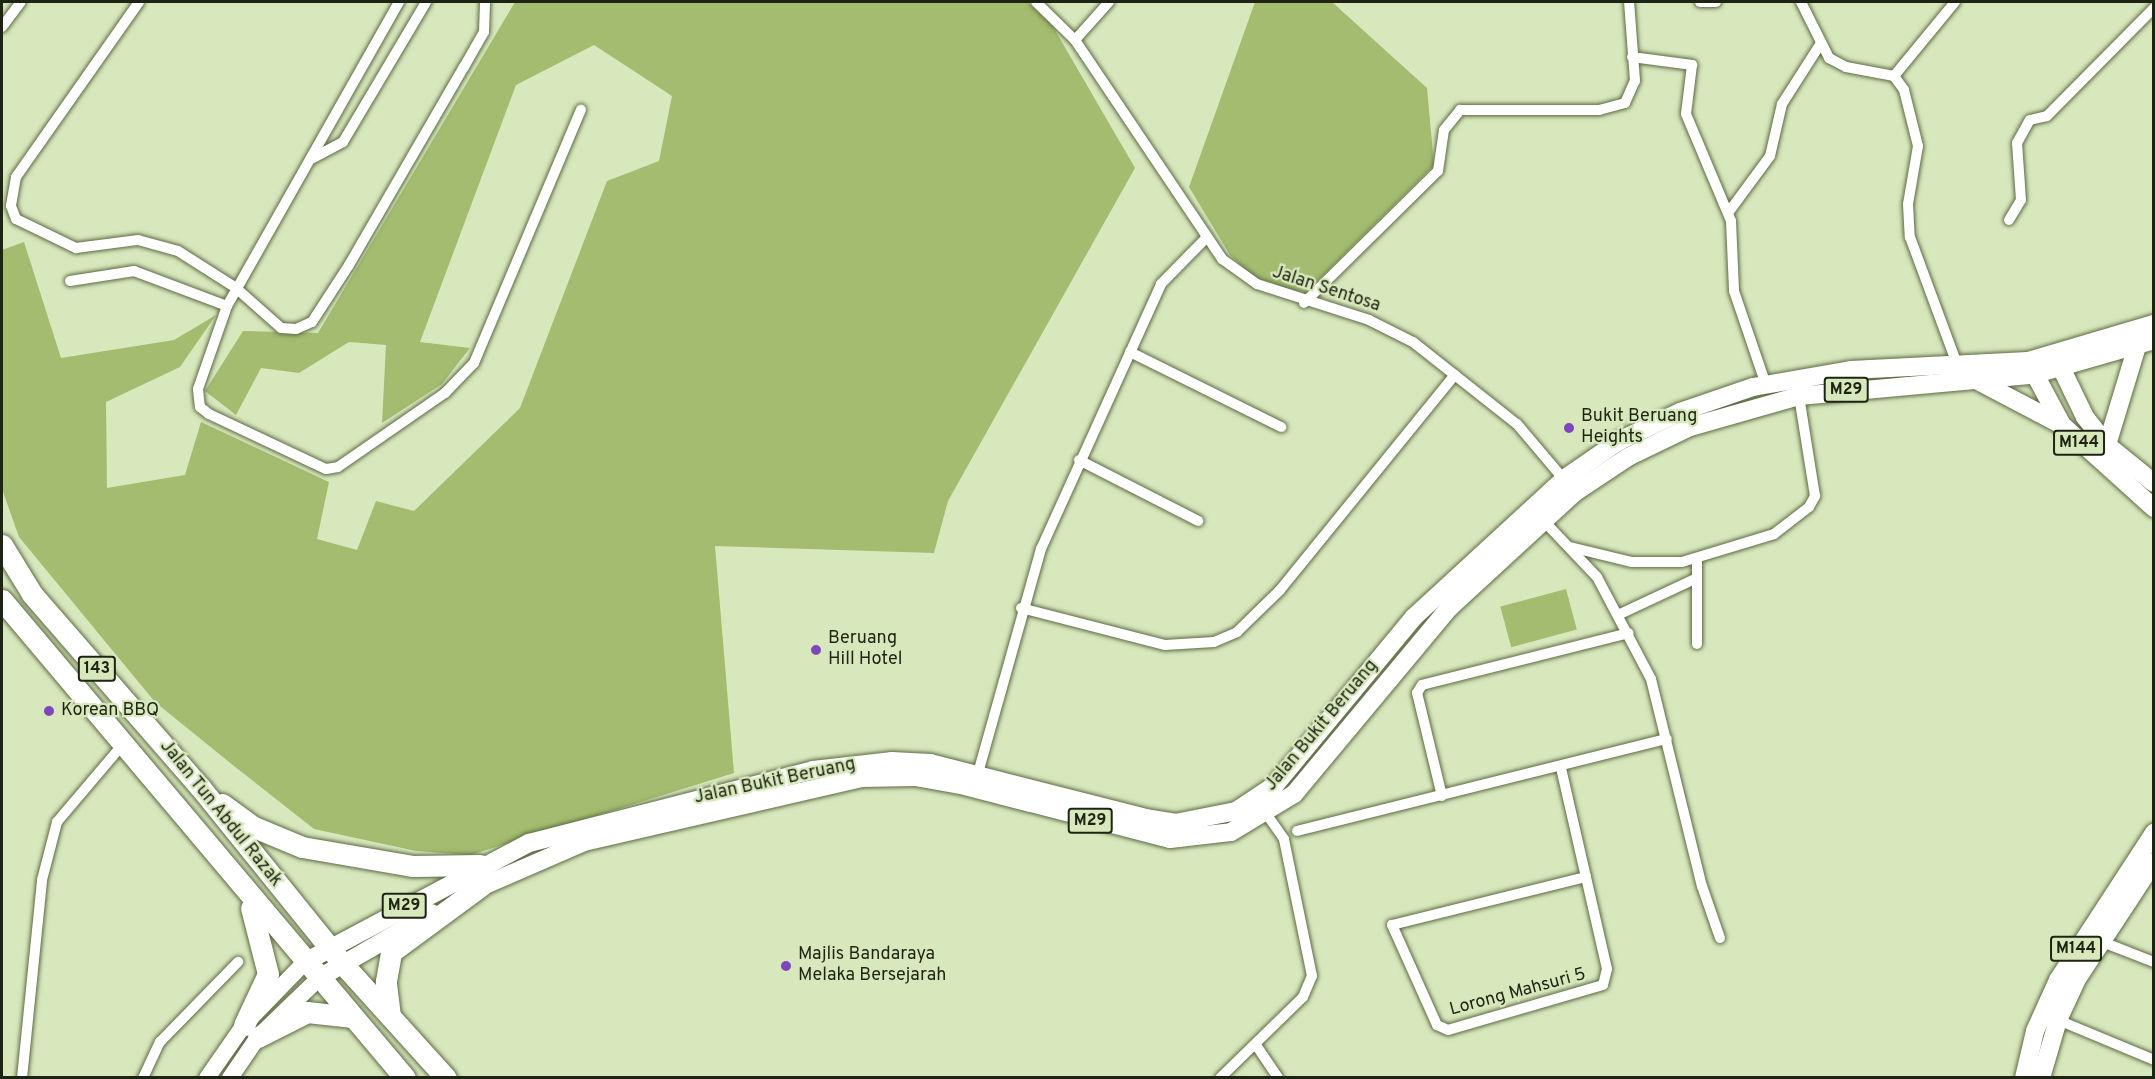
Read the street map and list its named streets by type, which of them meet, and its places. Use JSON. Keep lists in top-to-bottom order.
{
  "streets": {
    "highway": ["143", "Jalan Tun Abdul Razak"],
    "main road": ["M29", "M144", "Jalan Bukit Beruang"],
    "street": ["Jalan Sentosa", "Lorong Mahsuri 5"]
  },
  "crossings": [
    ["Jalan Sentosa", "Jalan Bukit Beruang"],
    ["M144", "Jalan Bukit Beruang"],
    ["Jalan Bukit Beruang", "Jalan Tun Abdul Razak"]
  ],
  "places": [
    "Bukit Beruang Heights",
    "Beruang Hill Hotel",
    "Korean BBQ",
    "Majlis Bandaraya Melaka Bersejarah"
  ]
}
